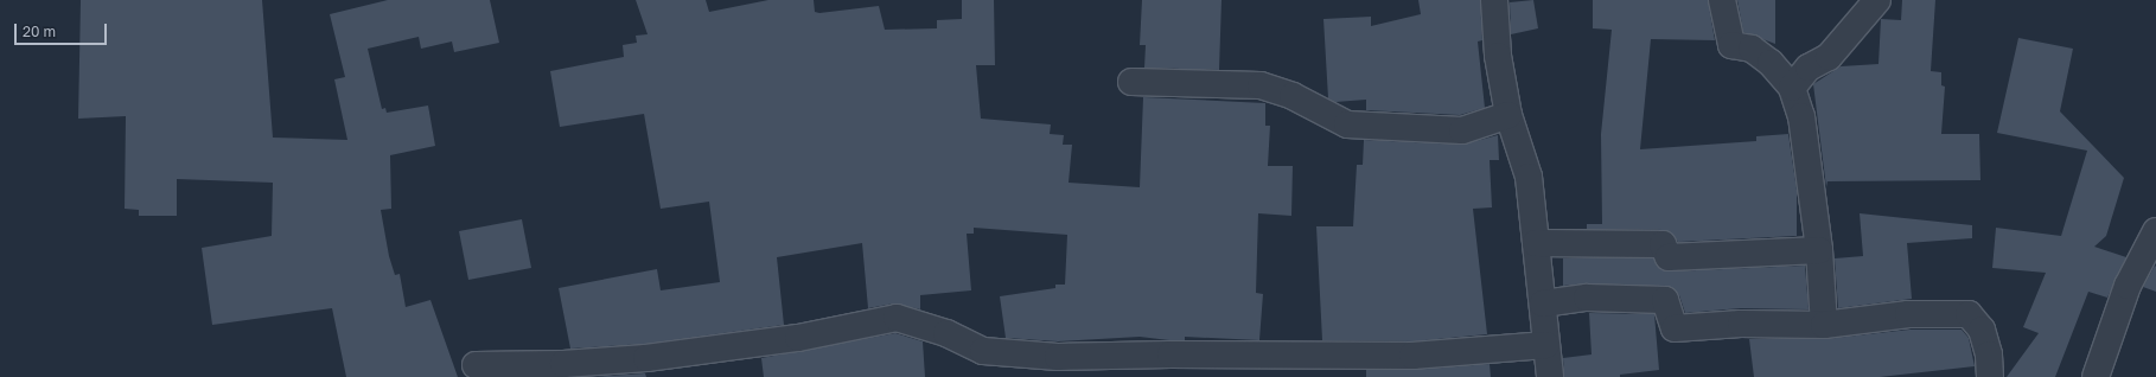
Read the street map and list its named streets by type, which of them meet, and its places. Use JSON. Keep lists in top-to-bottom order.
{
  "scale_bar": "20 m"
}
